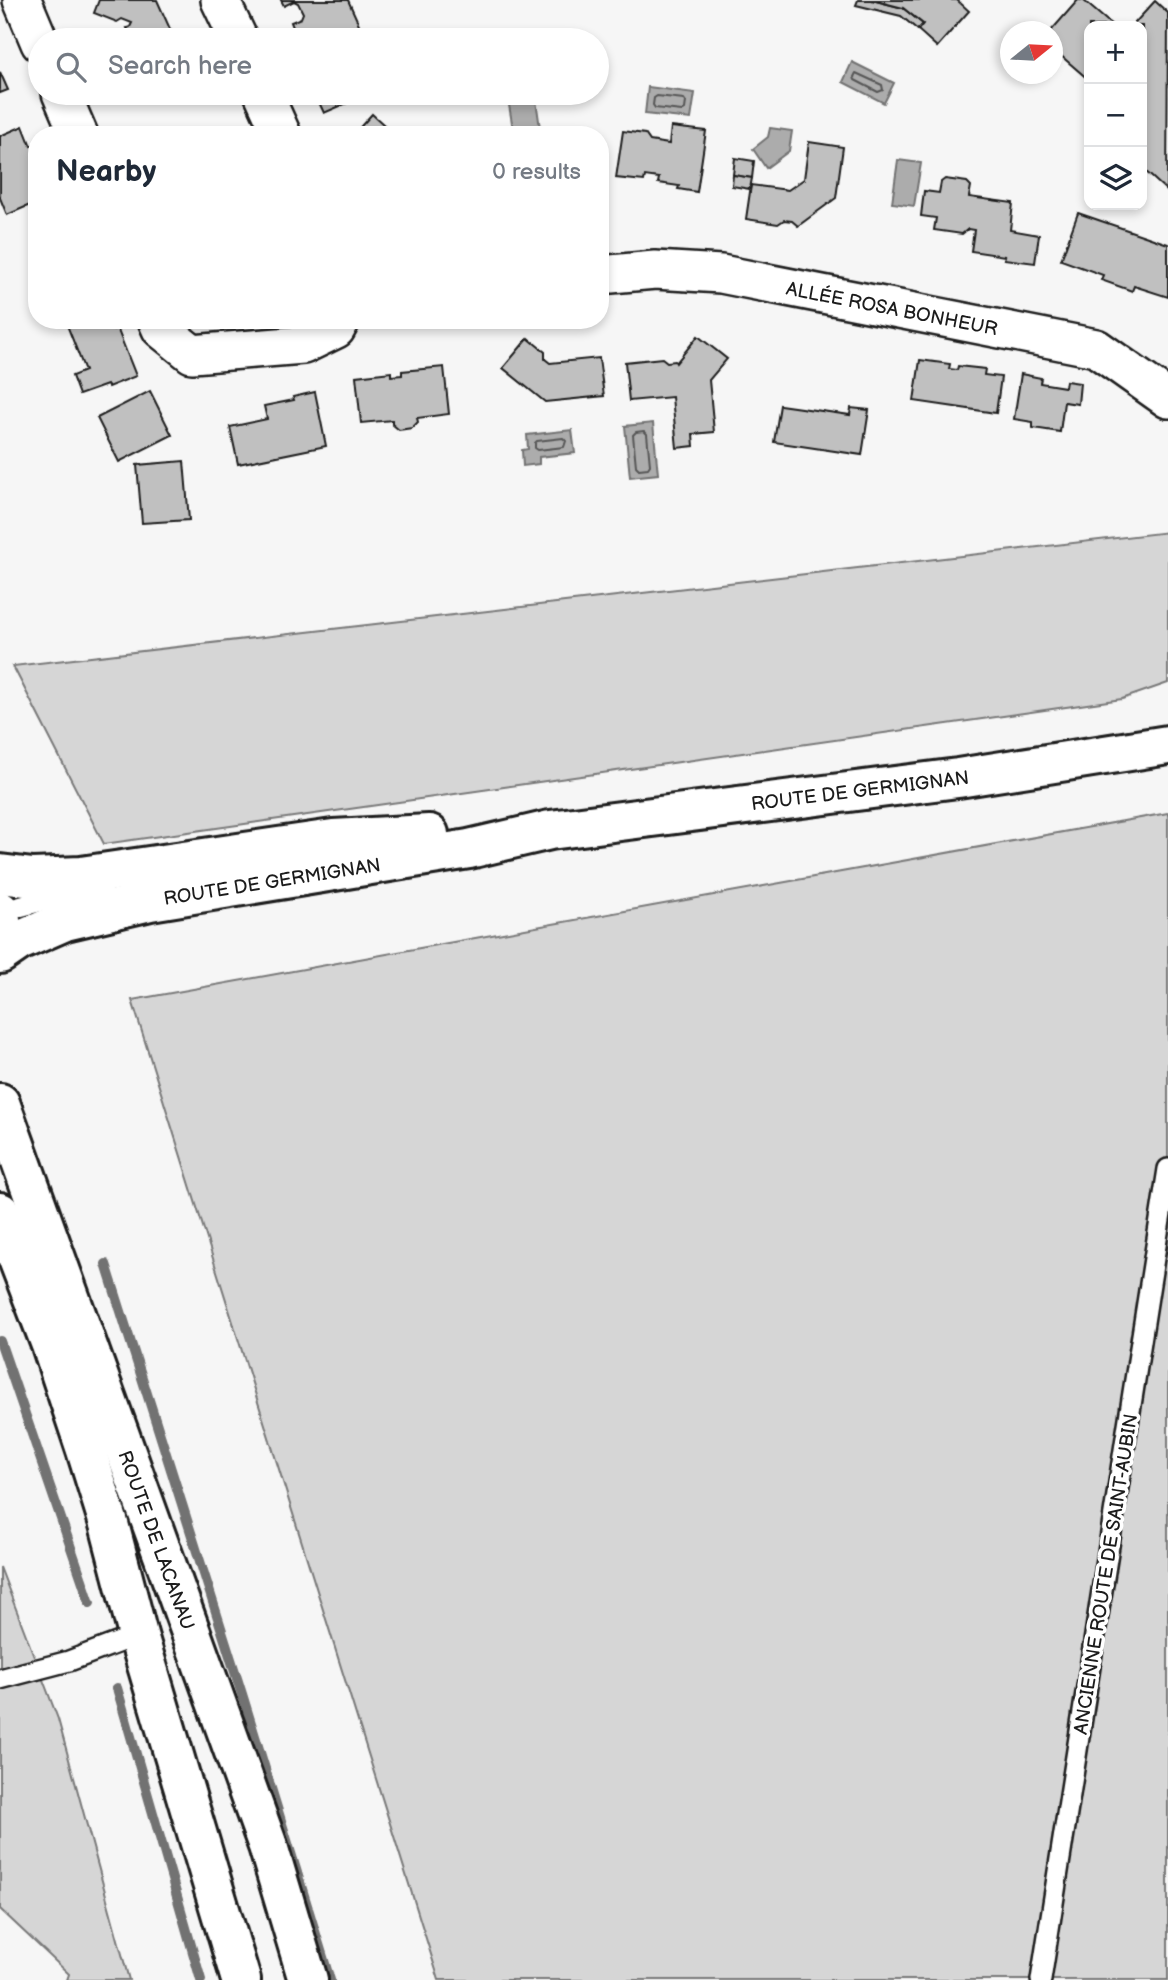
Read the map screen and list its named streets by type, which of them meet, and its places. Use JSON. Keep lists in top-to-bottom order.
{
  "streets": {
    "main road": ["ROUTE DE GERMIGNAN", "ROUTE DE LACANAU"],
    "street": ["ALLÉE ROSA BONHEUR"],
    "lane": ["ANCIENNE ROUTE DE SAINT-AUBIN"]
  },
  "north": "right",
  "page": {
    "map_buttons": ["+", "−"],
    "search": "Search here",
    "heading": ["Nearby", "0 results"]
  }
}
